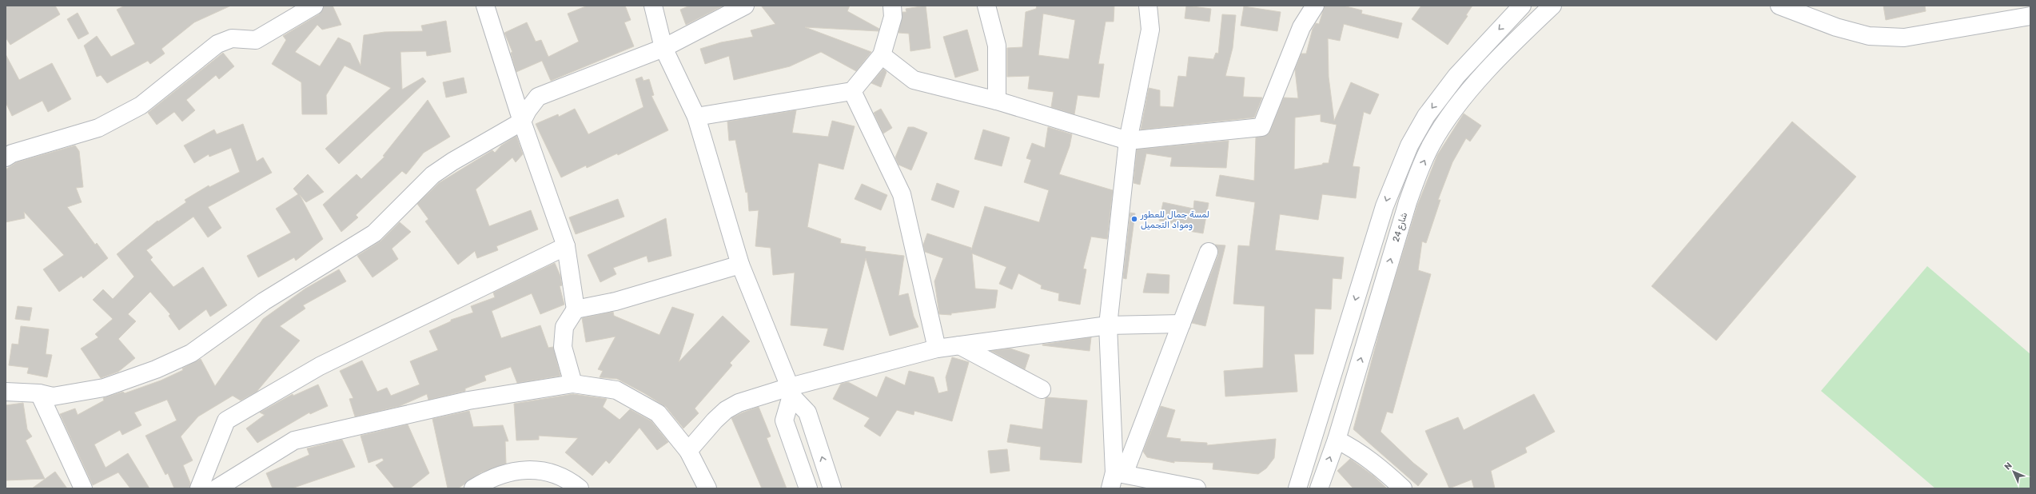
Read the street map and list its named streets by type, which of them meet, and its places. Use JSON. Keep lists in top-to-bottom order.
{
  "streets": {
    "street": ["شارع 24"]
  },
  "places": ["لمسة جمال للعطور ومواد التجميل"],
  "north": "top left"
}
